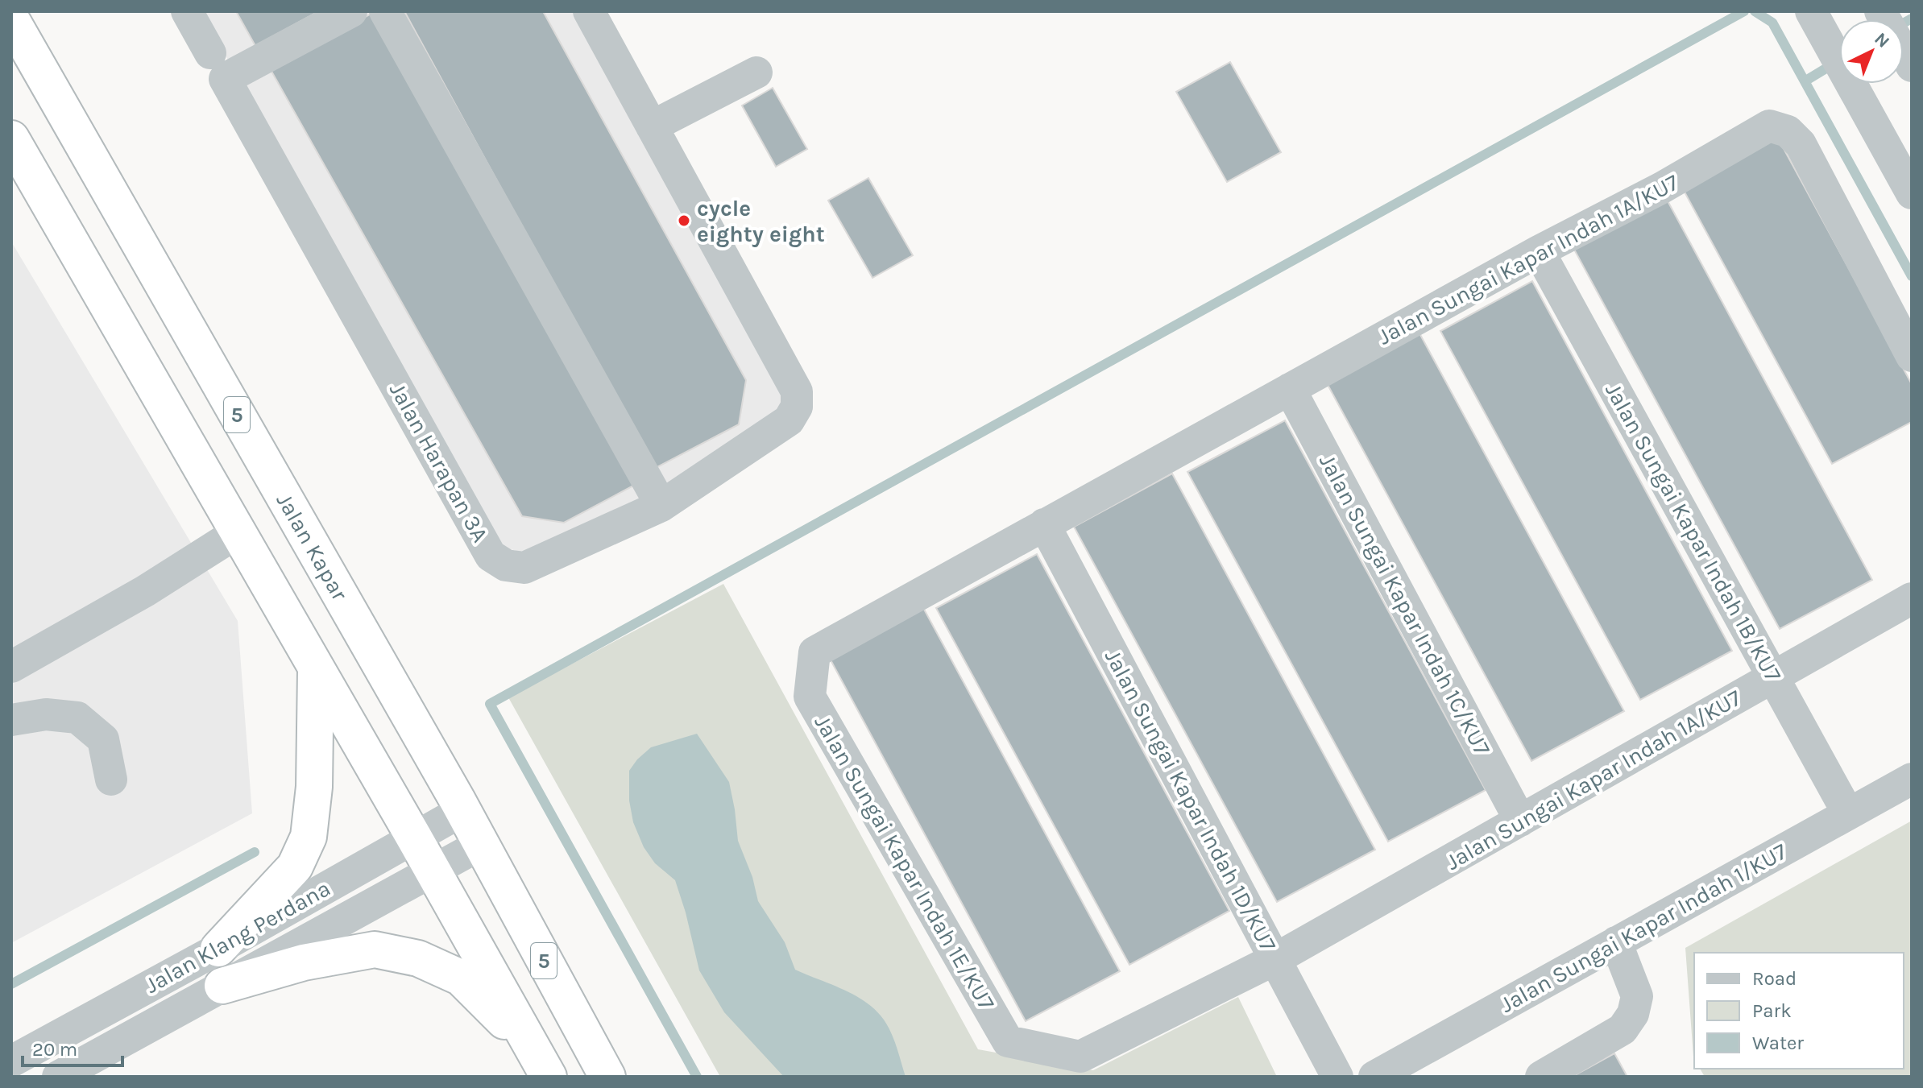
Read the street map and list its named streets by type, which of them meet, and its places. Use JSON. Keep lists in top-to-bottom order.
{
  "streets": {
    "highway": ["5", "Jalan Kapar"],
    "street": [
      "Jalan Sungai Kapar Indah 1A/KU7",
      "Jalan Harapan 3A",
      "Jalan Sungai Kapar Indah 1B/KU7",
      "Jalan Sungai Kapar Indah 1C/KU7",
      "Jalan Sungai Kapar Indah 1D/KU7",
      "Jalan Sungai Kapar Indah 1E/KU7",
      "Jalan Sungai Kapar Indah 1/KU7",
      "Jalan Klang Perdana"
    ]
  },
  "crossings": [
    ["Jalan Sungai Kapar Indah 1A/KU7", "Jalan Sungai Kapar Indah 1B/KU7"],
    ["Jalan Sungai Kapar Indah 1A/KU7", "Jalan Sungai Kapar Indah 1C/KU7"],
    ["Jalan Sungai Kapar Indah 1A/KU7", "Jalan Sungai Kapar Indah 1D/KU7"],
    ["Jalan Sungai Kapar Indah 1A/KU7", "Jalan Sungai Kapar Indah 1E/KU7"],
    ["5", "Jalan Klang Perdana"],
    ["Jalan Sungai Kapar Indah 1B/KU7", "Jalan Sungai Kapar Indah 1/KU7"],
    ["Jalan Kapar", "Jalan Klang Perdana"],
    ["Jalan Sungai Kapar Indah 1D/KU7", "Jalan Sungai Kapar Indah 1E/KU7"]
  ],
  "places": ["cycle eighty eight"],
  "legend": ["Road", "Park", "Water"],
  "scale_bar": "20 m",
  "north": "top right"
}
